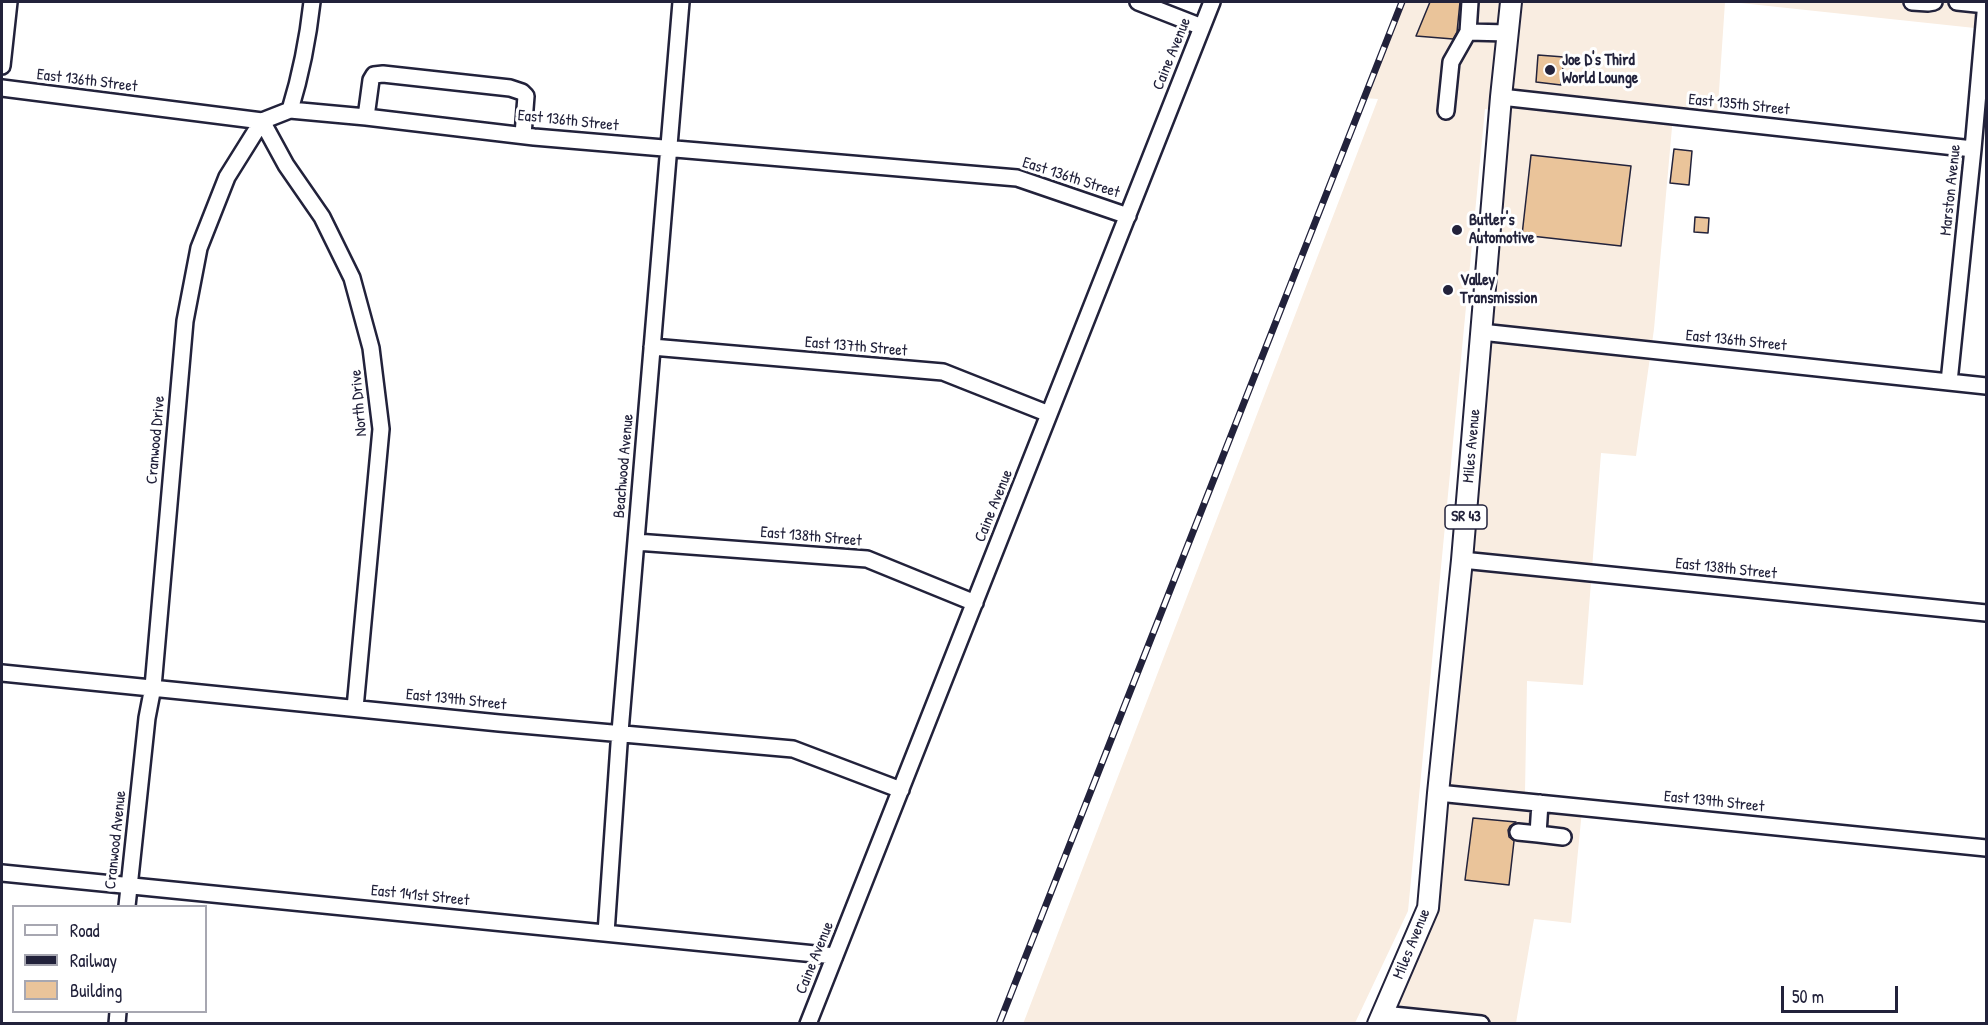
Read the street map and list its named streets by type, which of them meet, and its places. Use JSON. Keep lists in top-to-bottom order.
{
  "streets": {
    "main road": ["Miles Avenue", "SR 43"],
    "street": [
      "Caine Avenue",
      "East 136th Street",
      "East 135th Street",
      "Marston Avenue",
      "East 137th Street",
      "North Drive",
      "Cranwood Drive",
      "Beachwood Avenue",
      "East 138th Street",
      "East 139th Street",
      "Cranwood Avenue",
      "East 141st Street"
    ]
  },
  "crossings": [
    ["Caine Avenue", "East 136th Street"],
    ["Caine Avenue", "East 137th Street"],
    ["Caine Avenue", "East 138th Street"],
    ["Caine Avenue", "East 139th Street"],
    ["Caine Avenue", "East 141st Street"],
    ["East 136th Street", "Marston Avenue"],
    ["East 136th Street", "North Drive"],
    ["East 136th Street", "Cranwood Drive"],
    ["East 136th Street", "Miles Avenue"],
    ["East 136th Street", "Beachwood Avenue"],
    ["East 135th Street", "Marston Avenue"],
    ["East 135th Street", "Miles Avenue"],
    ["East 137th Street", "Beachwood Avenue"],
    ["North Drive", "Cranwood Drive"],
    ["North Drive", "East 139th Street"],
    ["Cranwood Drive", "East 139th Street"],
    ["Cranwood Drive", "Cranwood Avenue"],
    ["Miles Avenue", "East 138th Street"],
    ["Miles Avenue", "East 139th Street"],
    ["Beachwood Avenue", "East 138th Street"],
    ["Beachwood Avenue", "East 139th Street"],
    ["Beachwood Avenue", "East 141st Street"],
    ["Cranwood Avenue", "East 141st Street"]
  ],
  "places": ["Joe D's Third World Lounge", "Butler's Automotive", "Valley Transmission"],
  "legend": ["Road", "Railway", "Building"],
  "scale_bar": "50 m"
}
